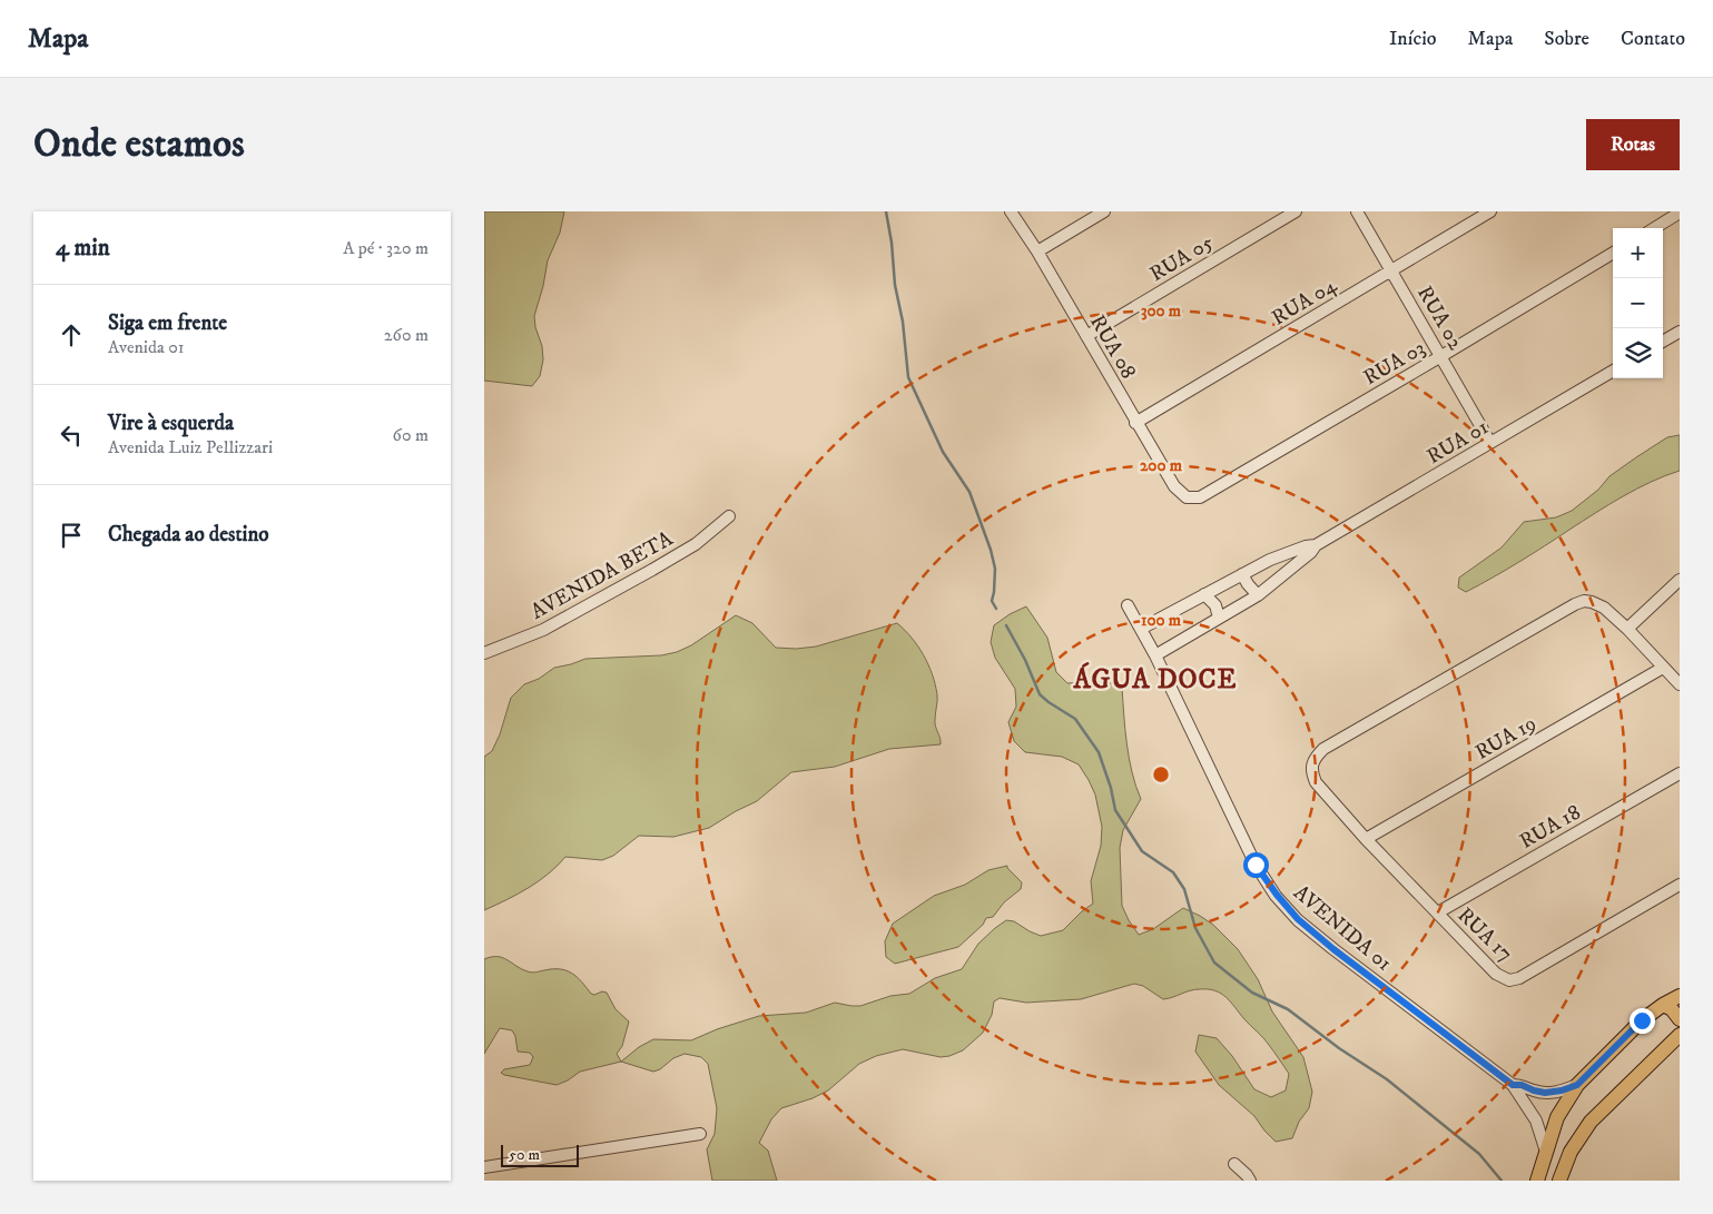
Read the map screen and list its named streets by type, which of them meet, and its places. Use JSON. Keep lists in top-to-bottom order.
{
  "streets": {
    "street": [
      "RUA 05",
      "RUA 04",
      "RUA 02",
      "RUA 08",
      "RUA 03",
      "RUA 01",
      "AVENIDA BETA",
      "RUA 19",
      "RUA 18",
      "AVENIDA 01",
      "RUA 17"
    ]
  },
  "crossings": [
    ["RUA 05", "RUA 08"],
    ["RUA 04", "RUA 02"],
    ["RUA 04", "RUA 08"],
    ["RUA 02", "RUA 03"],
    ["RUA 02", "RUA 01"],
    ["RUA 08", "RUA 03"],
    ["RUA 19", "RUA 17"],
    ["RUA 18", "RUA 17"]
  ],
  "districts": ["ÁGUA DOCE"],
  "scale_bar": "50 m",
  "page": {
    "header": "Mapa",
    "nav": [
      "Início",
      "Mapa",
      "Sobre",
      "Contato"
    ],
    "buttons": "Rotas",
    "title": "Onde estamos",
    "heading": ["4 min", "A pé · 320 m"],
    "map_buttons": ["+", "−"],
    "list": [
      ["Siga em frente", "Avenida 01", "260 m"],
      ["Vire à esquerda", "Avenida Luiz Pellizzari", "60 m"],
      "Chegada ao destino"
    ],
    "scale": "50 m"
  },
  "rings": ["300 m", "200 m", "100 m"]
}
